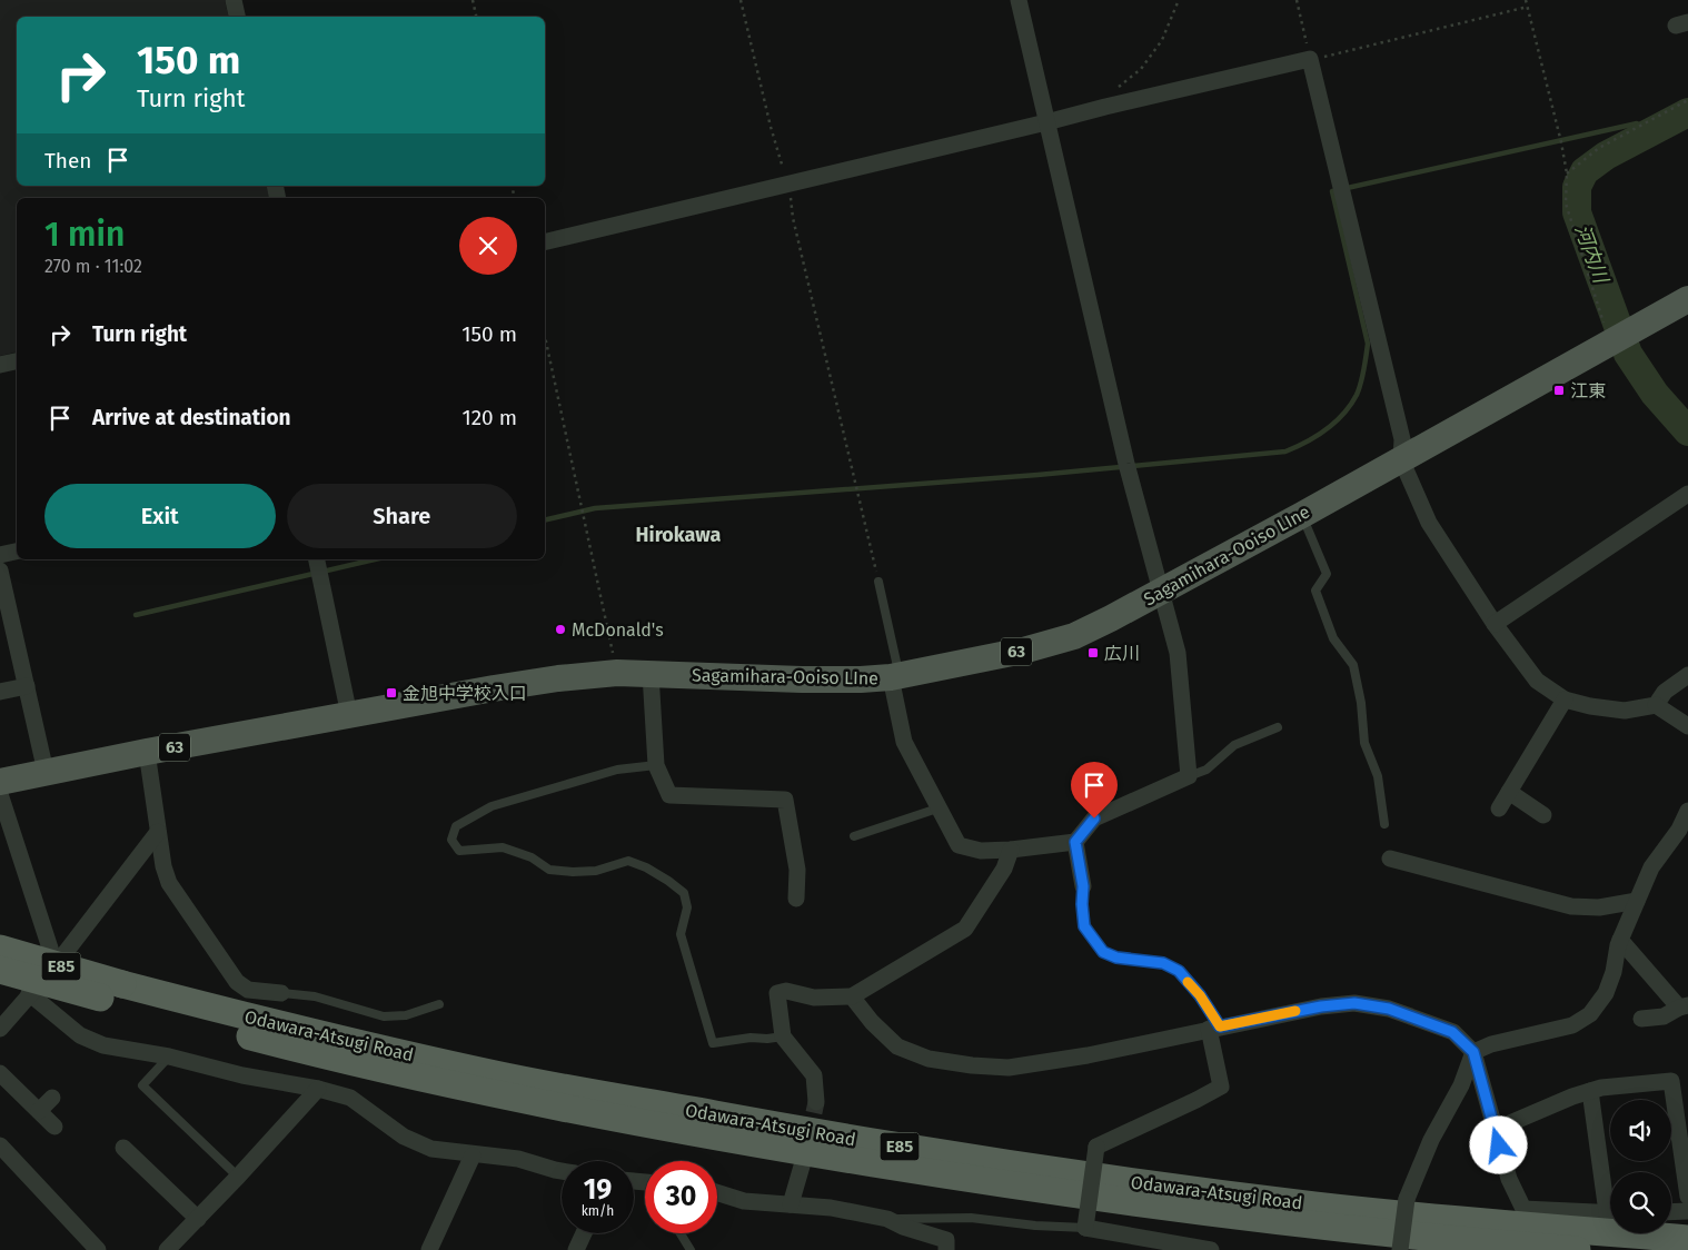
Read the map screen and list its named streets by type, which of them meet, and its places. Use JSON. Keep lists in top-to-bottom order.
{
  "streets": {
    "highway": ["E85", "Odawara-Atsugi Road"],
    "main road": ["Sagamihara-Ooiso LIne", "63"]
  },
  "districts": ["Hirokawa"],
  "water": ["河内川"],
  "places": {
    "transit": ["江東", "広川", "金旭中学校入口"],
    "other": ["McDonald's"]
  },
  "page": {
    "turn": ["150 m", "Turn right"],
    "then": "Then",
    "heading": ["1 min", "270 m · 11:02"],
    "list": [
      {
        "name": "Turn right",
        "value": "150 m"
      },
      {
        "name": "Arrive at destination",
        "value": "120 m"
      }
    ],
    "buttons": ["Exit", "Share"],
    "speed": "19 km/h",
    "limit": "30"
  }
}
